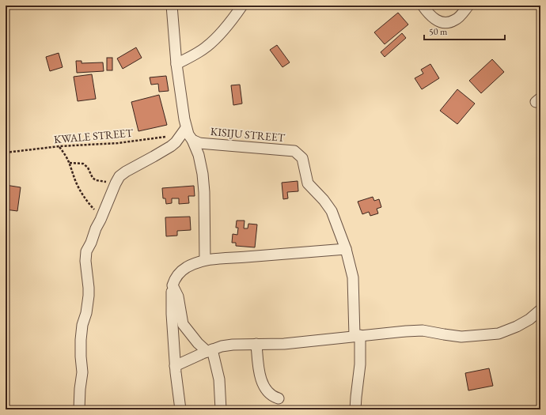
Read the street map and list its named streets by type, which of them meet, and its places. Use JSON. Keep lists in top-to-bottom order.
{
  "streets": {
    "street": ["KISIJU STREET"],
    "path": ["KWALE STREET"]
  },
  "scale_bar": "50 m"
}
